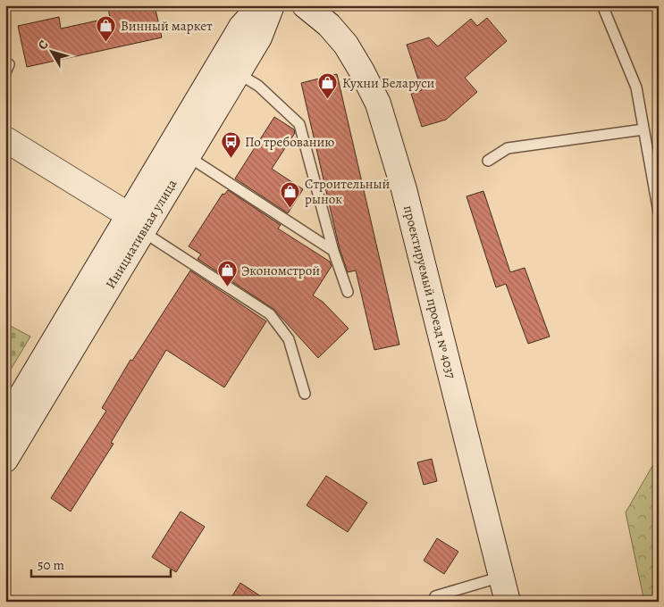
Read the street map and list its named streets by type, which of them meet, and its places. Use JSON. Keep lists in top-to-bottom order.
{
  "streets": {
    "main road": ["Инициативная улица", "проектируемый проезд № 4037"]
  },
  "places": {
    "shop": [
      "Винный маркет",
      "Кухни Беларуси",
      "Строительный рынок",
      "Экономстрой"
    ],
    "bus stop": ["По требованию"]
  },
  "scale_bar": "50 m",
  "north": "top left"
}
